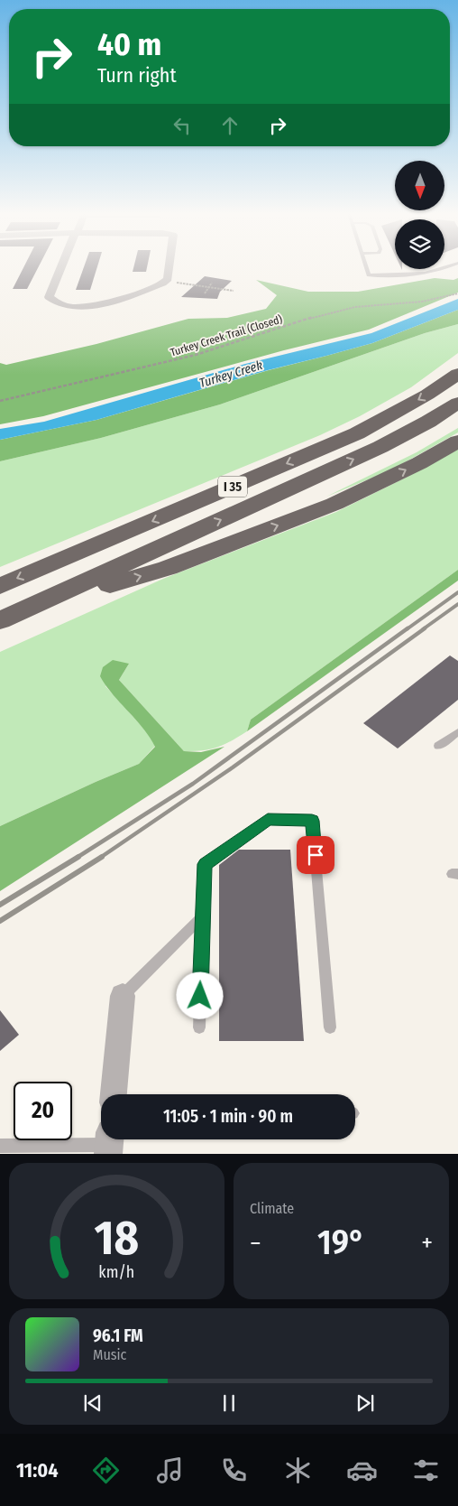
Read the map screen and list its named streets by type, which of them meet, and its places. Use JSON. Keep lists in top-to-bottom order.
{
  "streets": {
    "highway": ["I 35"],
    "path": ["Turkey Creek Trail (Closed)"]
  },
  "water": ["Turkey Creek"],
  "north": "bottom",
  "page": {
    "turn": ["40 m", "Turn right"],
    "limit": "20",
    "trip": "11:05 · 1 min · 90 m",
    "tile": "Climate",
    "heat": ["−", "19°", "+"],
    "song": ["96.1 FM", "Music"],
    "tabs": "11:04",
    "gauge": ["18", "km/h"]
  }
}
